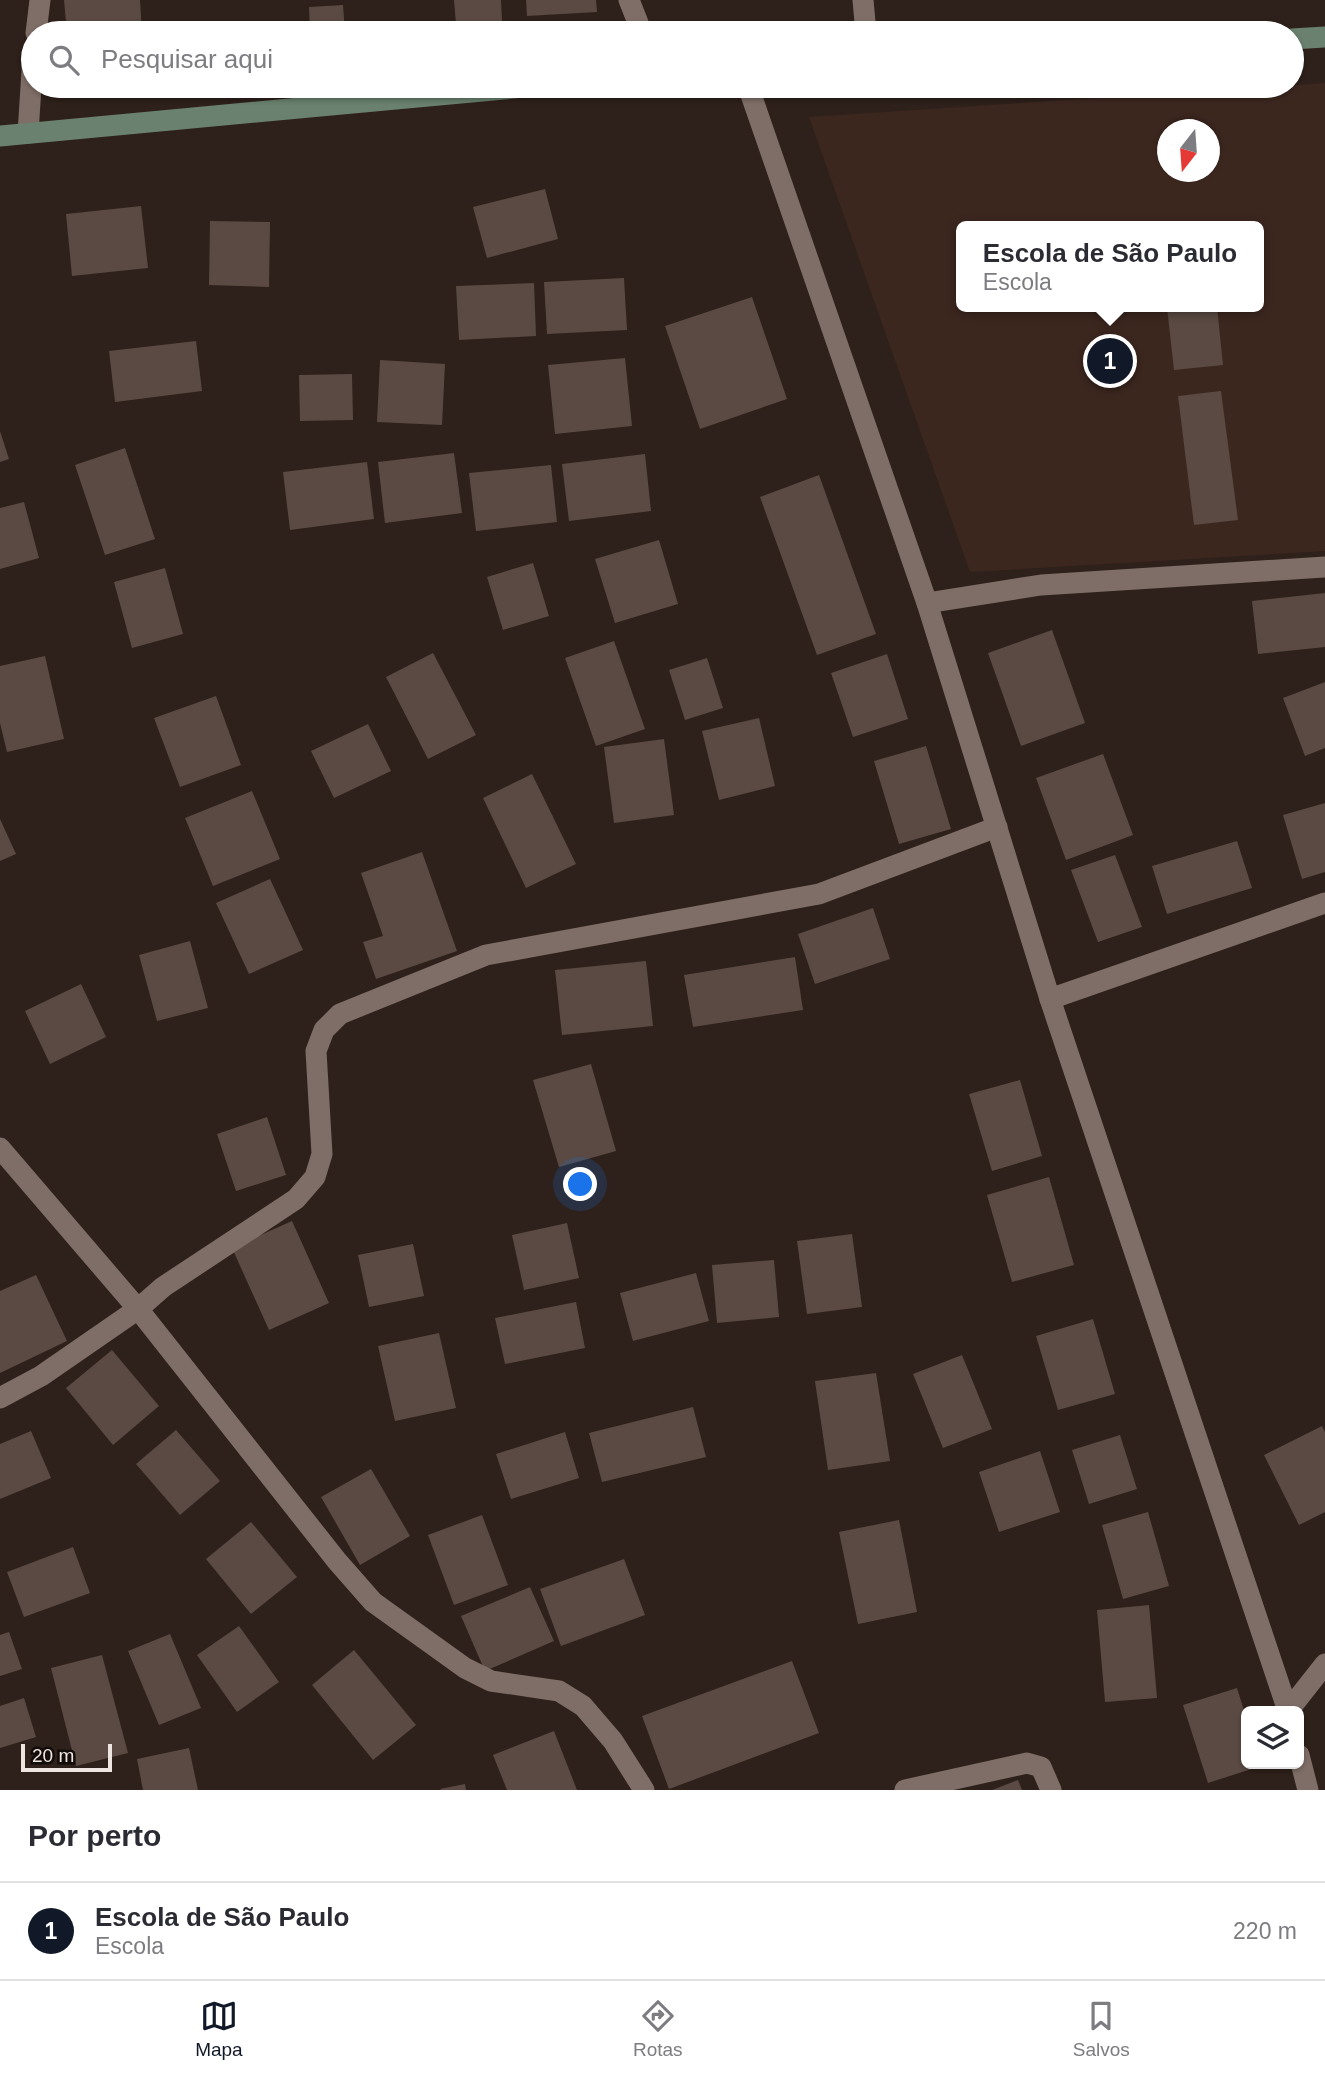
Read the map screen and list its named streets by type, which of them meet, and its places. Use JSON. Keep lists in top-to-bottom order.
{
  "scale_bar": "20 m",
  "north": "bottom",
  "page": {
    "search": "Pesquisar aqui",
    "popup": ["Escola de São Paulo", "Escola"],
    "pins": "1",
    "scale": "20 m",
    "heading": "Por perto",
    "list": [
      {
        "mark": "1",
        "name": "Escola de São Paulo",
        "note": "Escola",
        "value": "220 m"
      }
    ],
    "nav": ["Mapa", "Rotas", "Salvos"]
  }
}
